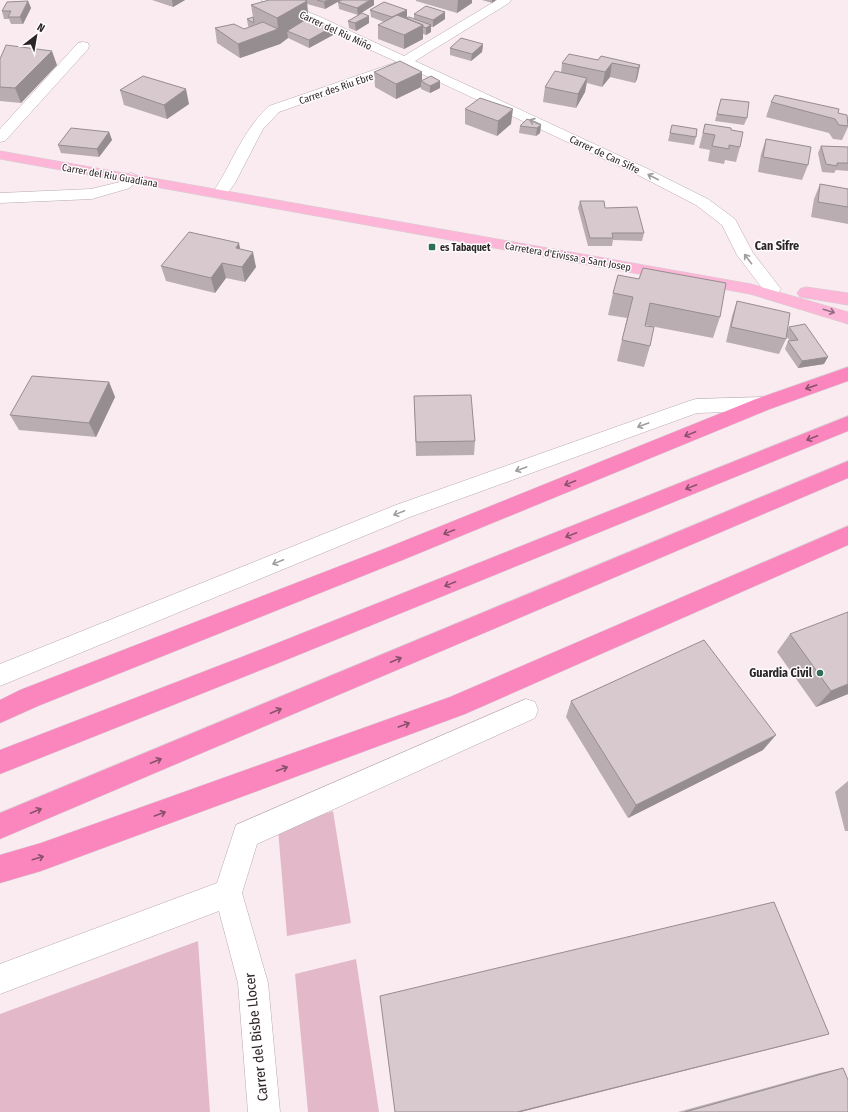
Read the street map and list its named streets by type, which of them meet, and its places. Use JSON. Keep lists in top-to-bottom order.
{
  "streets": {
    "main road": ["Carrer del Riu Guadiana", "Carretera d'Eivissa a Sant Josep"],
    "street": [
      "Carrer del Riu Miño",
      "Carrer des Riu Ebre",
      "Carrer de Can Sifre",
      "Carrer del Bisbe Llocer"
    ]
  },
  "crossings": [
    ["Carrer del Riu Miño", "Carrer des Riu Ebre"],
    ["Carrer del Riu Miño", "Carrer de Can Sifre"],
    ["Carrer des Riu Ebre", "Carrer de Can Sifre"],
    ["Carrer des Riu Ebre", "Carrer del Riu Guadiana"],
    ["Carrer des Riu Ebre", "Carretera d'Eivissa a Sant Josep"],
    ["Carrer de Can Sifre", "Carretera d'Eivissa a Sant Josep"],
    ["Carrer del Riu Guadiana", "Carretera d'Eivissa a Sant Josep"]
  ],
  "one_way": ["Carrer de Can Sifre"],
  "districts": ["Can Sifre"],
  "places": {
    "transit": ["es Tabaquet"],
    "other": ["Guardia Civil"]
  },
  "north": "top right"
}
